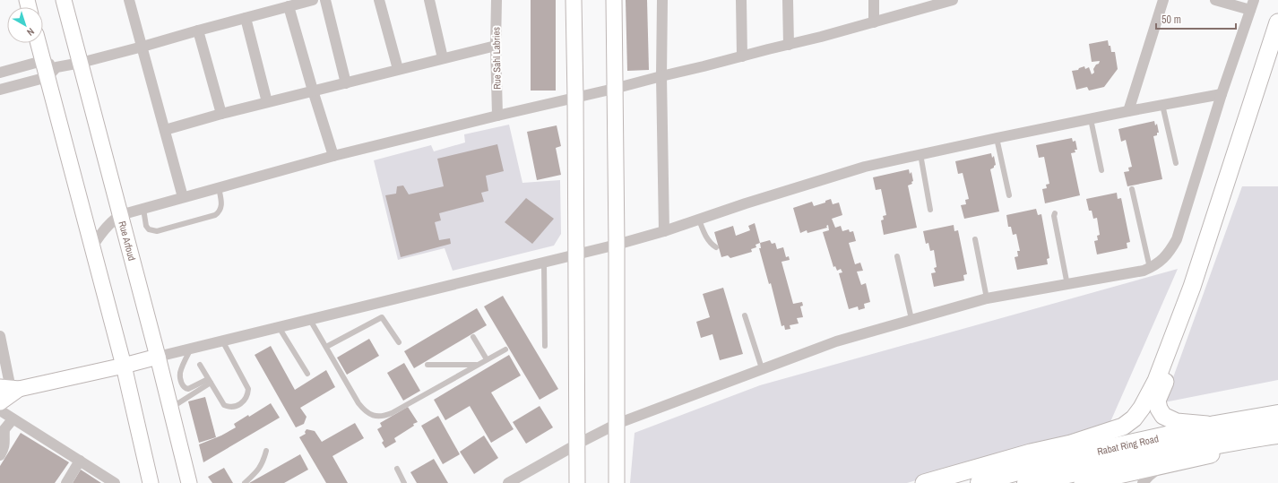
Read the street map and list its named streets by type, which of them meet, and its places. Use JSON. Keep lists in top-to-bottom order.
{
  "streets": {
    "highway": ["Rabat Ring Road"],
    "street": ["Rue Sahl Labries", "Rue Arfoud"]
  },
  "scale_bar": "50 m",
  "north": "bottom right"
}
